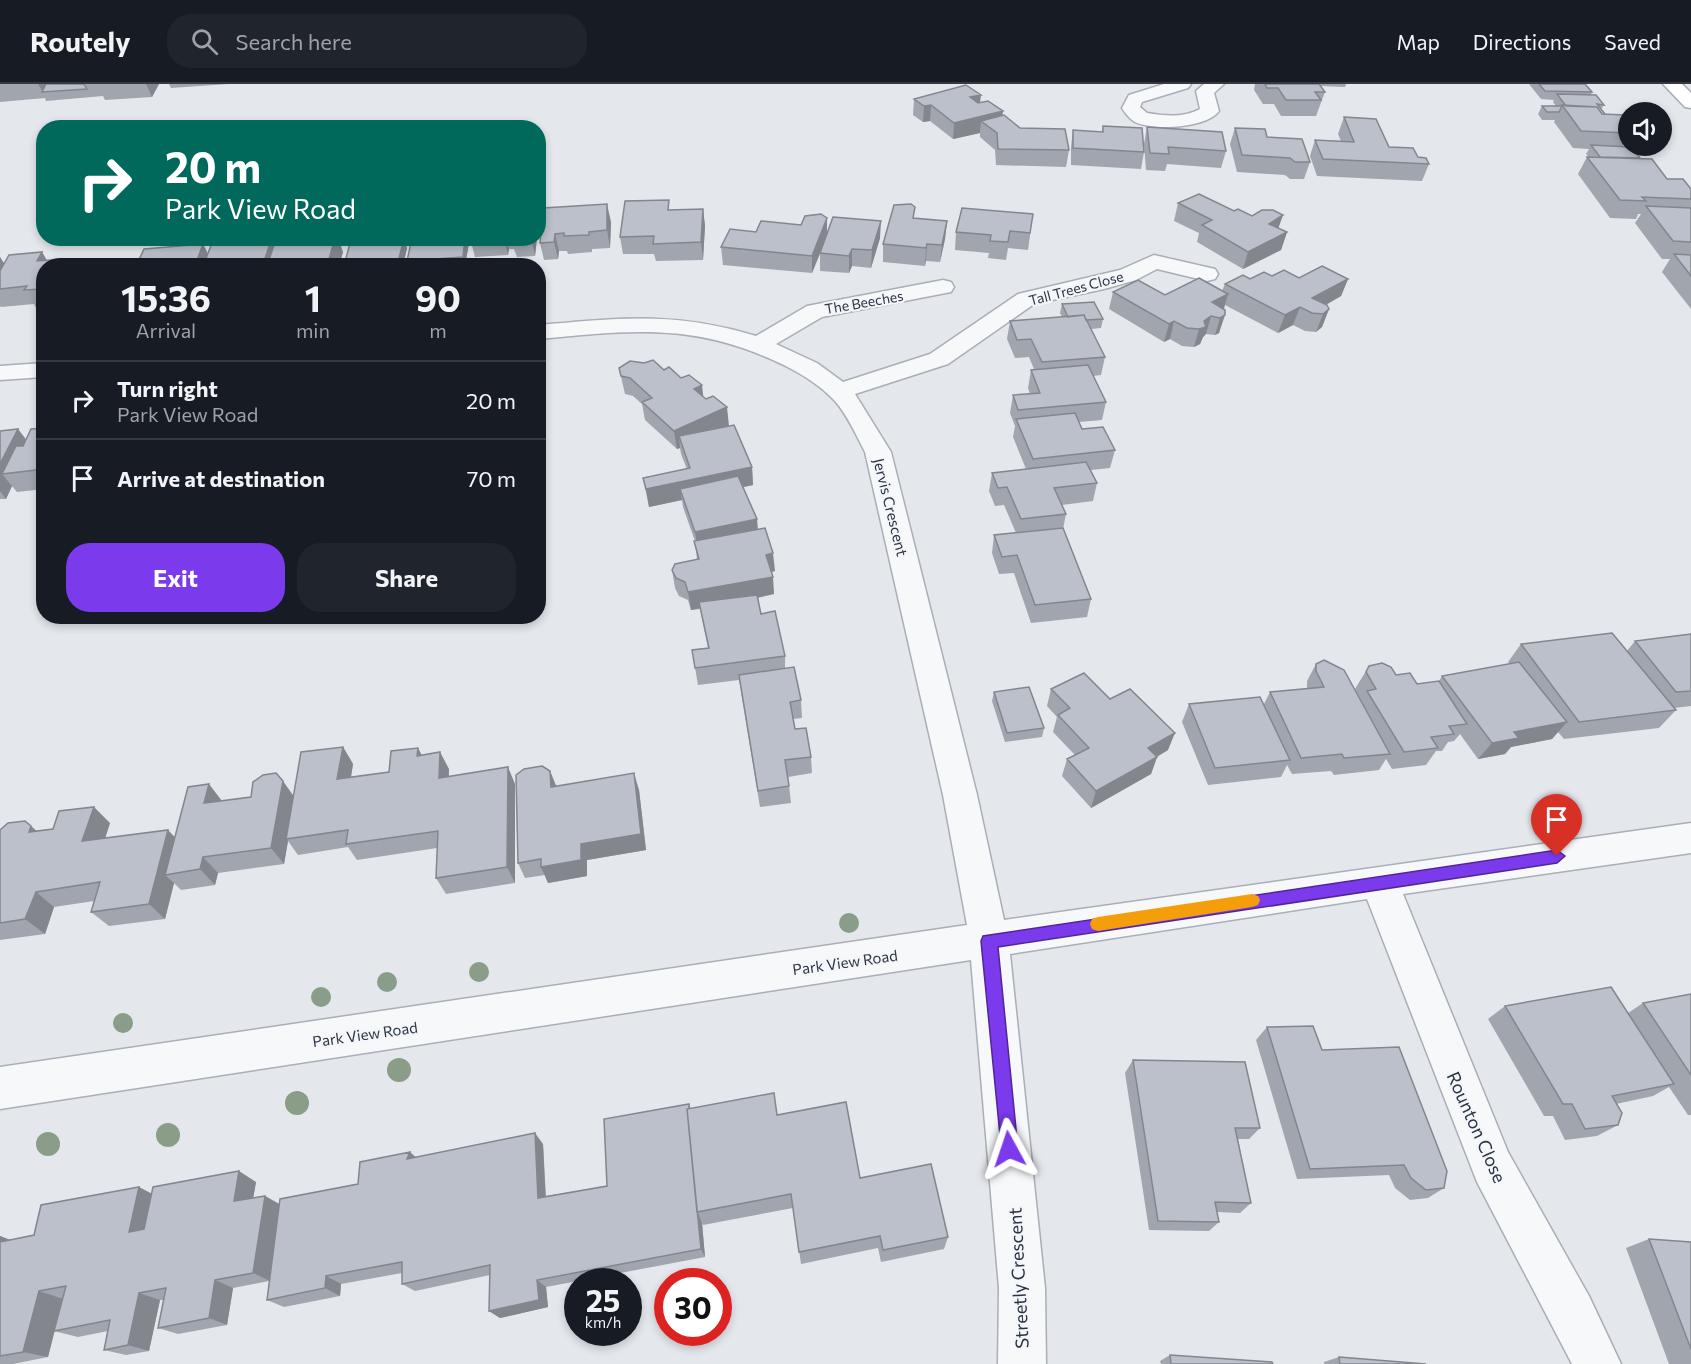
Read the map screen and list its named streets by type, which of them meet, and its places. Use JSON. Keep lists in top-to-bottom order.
{
  "streets": {
    "street": [
      "Tall Trees Close",
      "The Beeches",
      "Jervis Crescent",
      "Park View Road",
      "Rounton Close",
      "Streetly Crescent"
    ]
  },
  "crossings": [
    ["Tall Trees Close", "Jervis Crescent"],
    ["The Beeches", "Jervis Crescent"],
    ["Jervis Crescent", "Park View Road"],
    ["Jervis Crescent", "Streetly Crescent"],
    ["Park View Road", "Rounton Close"],
    ["Park View Road", "Streetly Crescent"]
  ],
  "page": {
    "header": "Routely",
    "search": "Search here",
    "nav": ["Map", "Directions", "Saved"],
    "turn": ["20 m", "Park View Road"],
    "eta": [
      "15:36",
      "Arrival",
      "1",
      "min",
      "90",
      "m"
    ],
    "list": [
      {
        "name": "Turn right",
        "note": "Park View Road",
        "value": "20 m"
      },
      {
        "name": "Arrive at destination",
        "value": "70 m"
      }
    ],
    "buttons": ["Exit", "Share"],
    "speed": "25 km/h",
    "limit": "30"
  }
}
